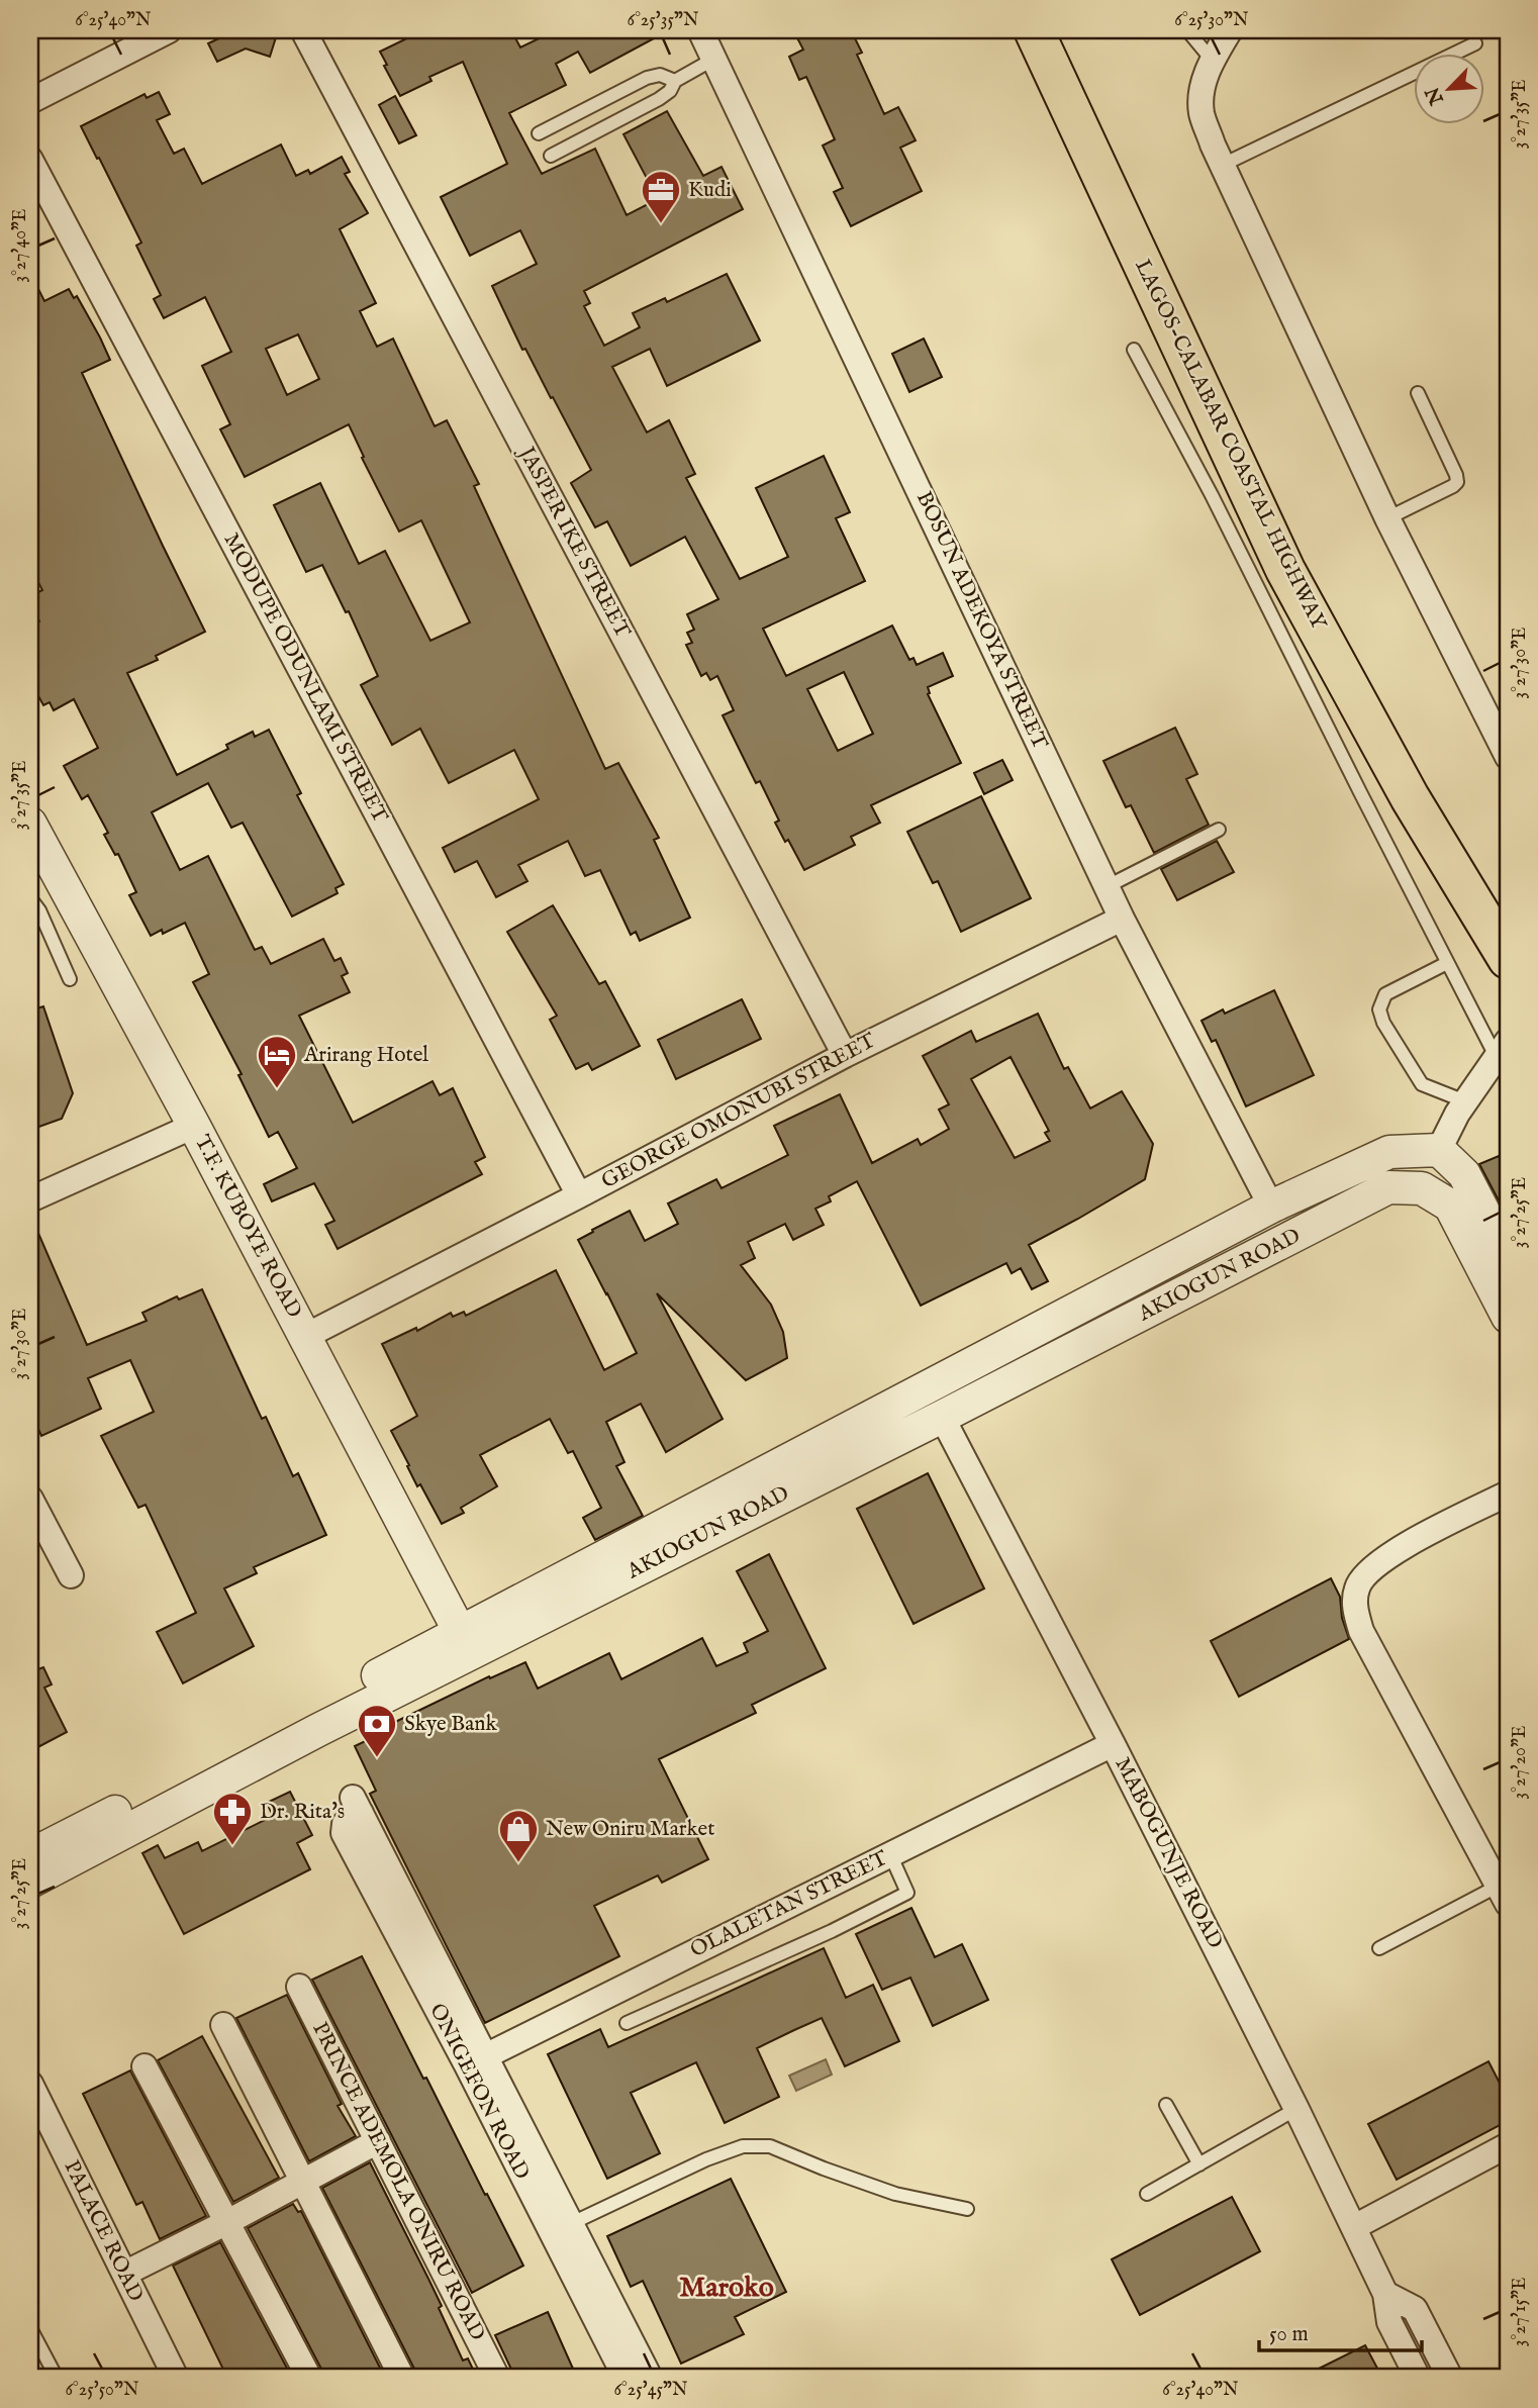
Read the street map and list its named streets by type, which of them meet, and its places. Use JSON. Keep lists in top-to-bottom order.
{
  "streets": {
    "highway": ["LAGOS-CALABAR COASTAL HIGHWAY"],
    "street": [
      "JASPER IKE STREET",
      "BOSUN ADEKOYA STREET",
      "MODUPE ODUNLAMI STREET",
      "GEORGE OMONUBI STREET",
      "T.F. KUBOYE ROAD",
      "AKIOGUN ROAD",
      "MABOGUNJE ROAD",
      "OLALETAN STREET",
      "ONIGEFON ROAD",
      "PRINCE ADEMOLA ONIRU ROAD",
      "PALACE ROAD"
    ]
  },
  "crossings": [
    ["JASPER IKE STREET", "GEORGE OMONUBI STREET"],
    ["BOSUN ADEKOYA STREET", "GEORGE OMONUBI STREET"],
    ["MODUPE ODUNLAMI STREET", "GEORGE OMONUBI STREET"],
    ["GEORGE OMONUBI STREET", "T.F. KUBOYE ROAD"],
    ["AKIOGUN ROAD", "MABOGUNJE ROAD"],
    ["MABOGUNJE ROAD", "OLALETAN STREET"],
    ["OLALETAN STREET", "ONIGEFON ROAD"]
  ],
  "districts": ["Maroko"],
  "places": {
    "office": ["Kudi"],
    "hotel": ["Arirang Hotel"],
    "bank": ["Skye Bank"],
    "pharmacy": ["Dr. Rita's"],
    "shop": ["New Oniru Market"]
  },
  "scale_bar": "50 m",
  "north": "bottom left",
  "coordinates": [
    "6°25'40\"N",
    "6°25'35\"N",
    "6°25'30\"N",
    "3°27'35\"E",
    "3°27'40\"E",
    "3°27'30\"E",
    "3°27'25\"E",
    "3°27'20\"E",
    "3°27'15\"E",
    "6°25'50\"N",
    "6°25'45\"N"
  ]
}
